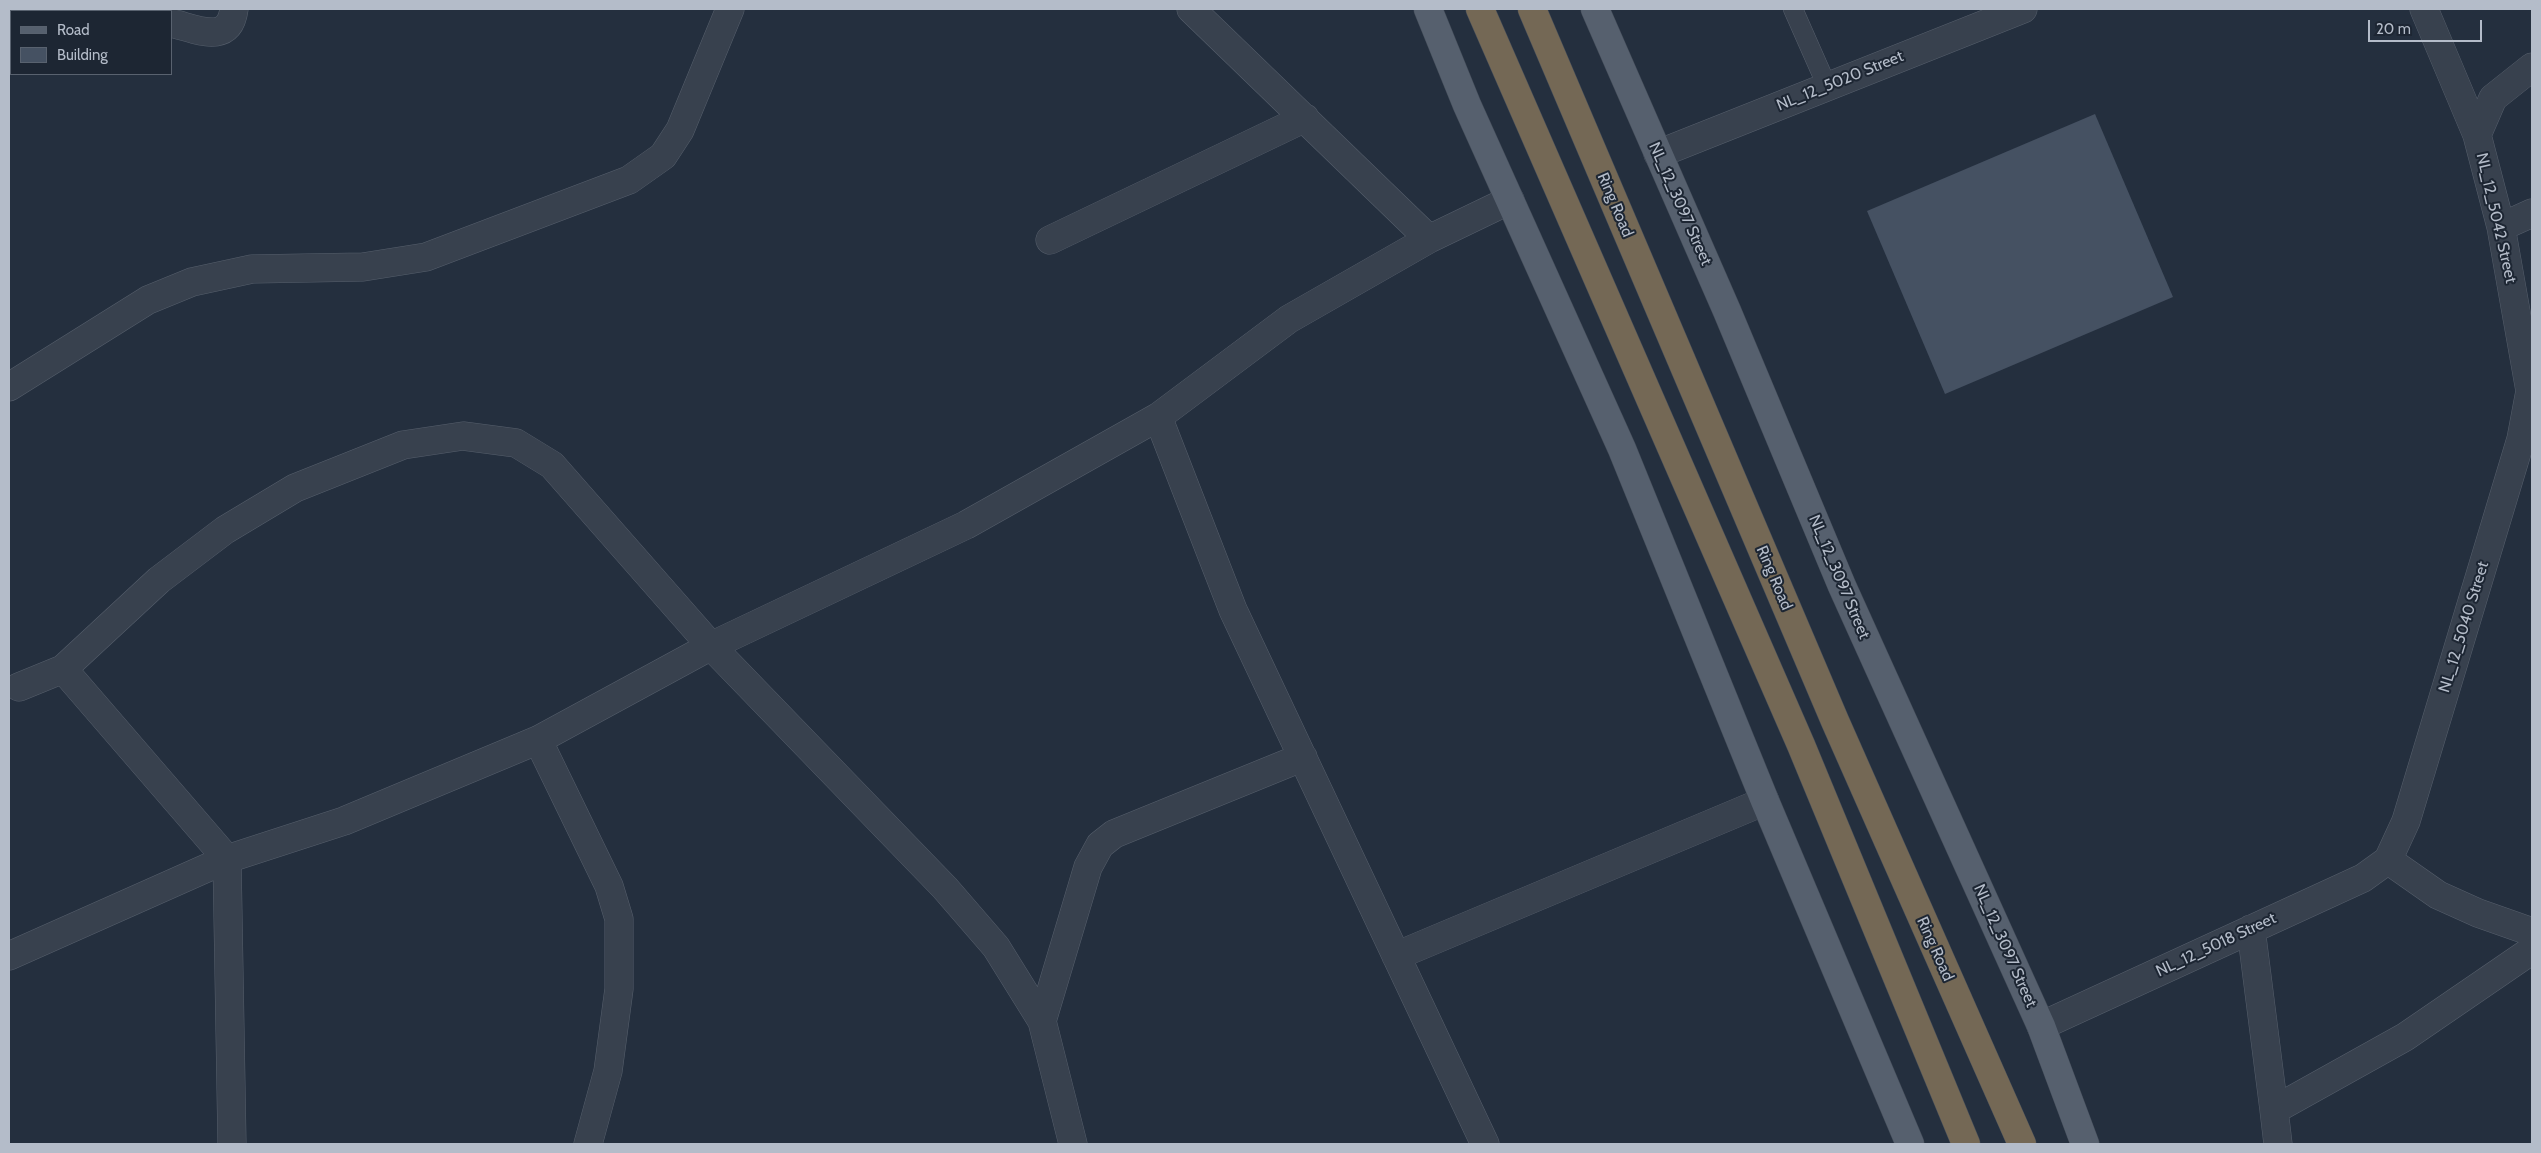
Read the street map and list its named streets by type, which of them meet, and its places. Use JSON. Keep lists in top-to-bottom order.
{
  "streets": {
    "highway": ["Ring Road"],
    "main road": ["NL_12_3097 Street"],
    "street": [
      "NL_12_5020 Street",
      "NL_12_5042 Street",
      "NL_12_5040 Street",
      "NL_12_5018 Street"
    ]
  },
  "crossings": [
    ["NL_12_5020 Street", "NL_12_3097 Street"],
    ["NL_12_3097 Street", "NL_12_5018 Street"],
    ["NL_12_5042 Street", "NL_12_5040 Street"],
    ["NL_12_5040 Street", "NL_12_5018 Street"]
  ],
  "legend": ["Road", "Building"],
  "scale_bar": "20 m"
}
